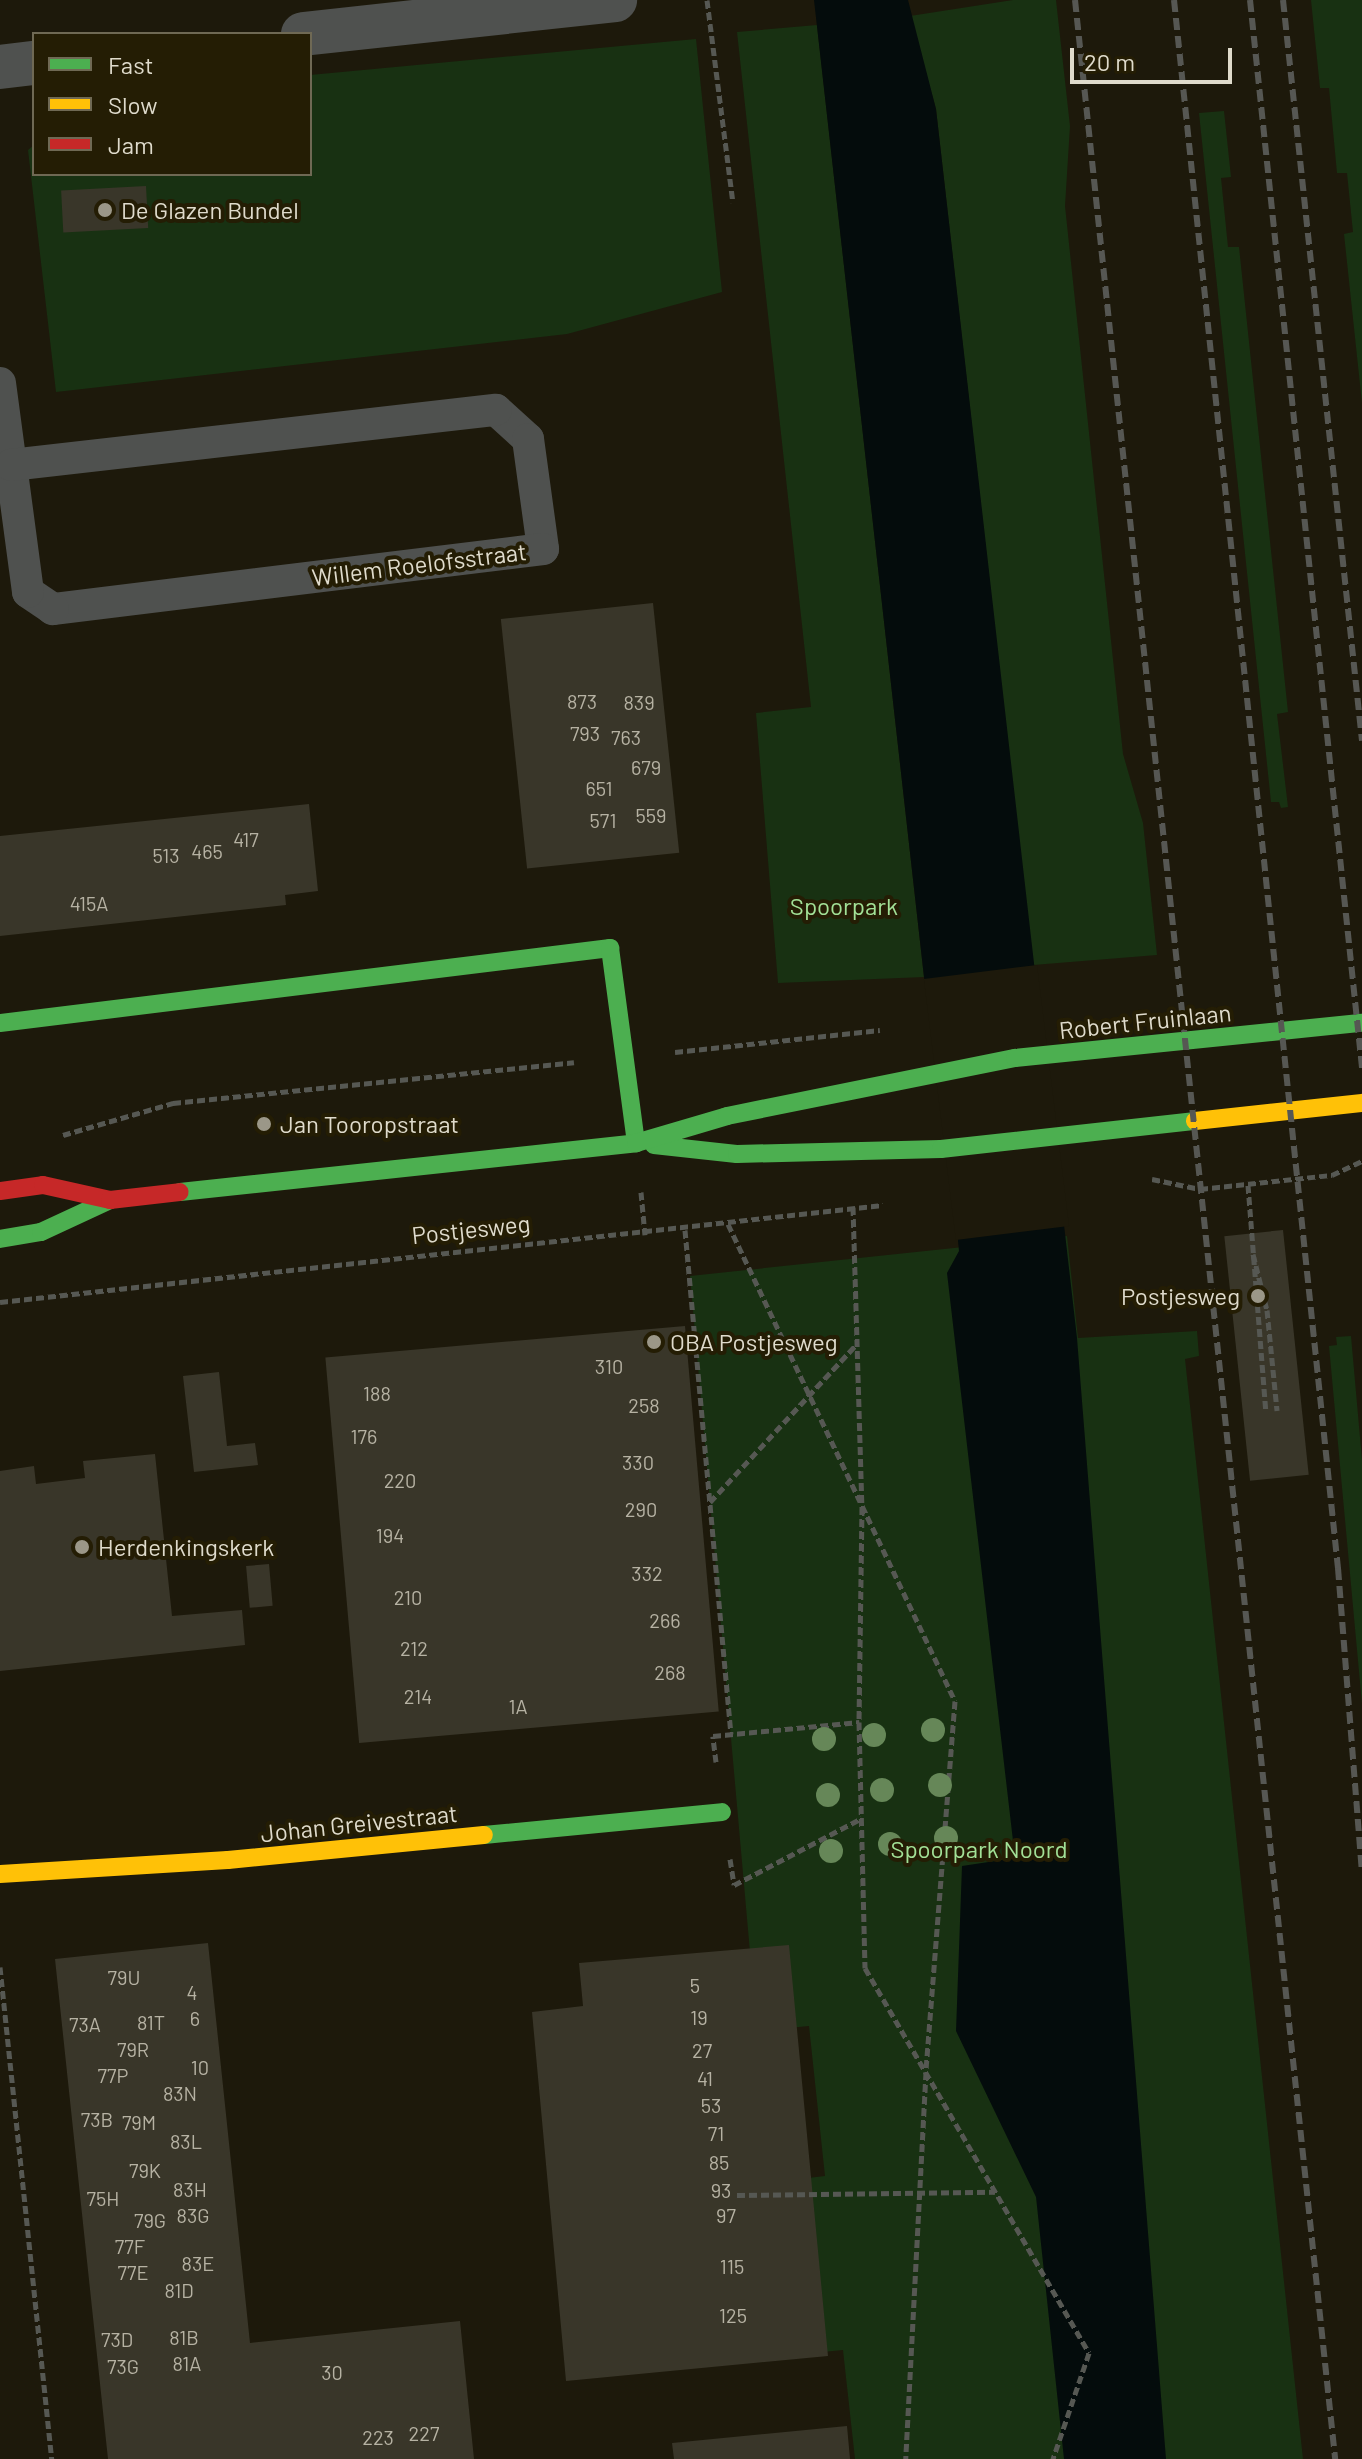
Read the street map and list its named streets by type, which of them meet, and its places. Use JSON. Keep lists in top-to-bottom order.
{
  "streets": {
    "street": ["Robert Fruinlaan", "Johan Greivestraat"],
    "lane": ["Willem Roelofsstraat"],
    "path": ["Postjesweg"]
  },
  "parks": ["Spoorpark", "Spoorpark Noord"],
  "places": [
    "De Glazen Bundel",
    "Jan Tooropstraat",
    "Postjesweg",
    "OBA Postjesweg",
    "Herdenkingskerk"
  ],
  "house_numbers": [
    "873",
    "839",
    "793",
    "763",
    "679",
    "651",
    "559",
    "571",
    "417",
    "465",
    "513",
    "415A",
    "310",
    "188",
    "258",
    "176",
    "330",
    "220",
    "290",
    "194",
    "332",
    "210",
    "266",
    "212",
    "268",
    "214",
    "1A",
    "79U",
    "5",
    "4",
    "19",
    "6",
    "81T",
    "73A",
    "79R",
    "27",
    "10",
    "77P",
    "41",
    "83N",
    "53",
    "73B",
    "79M",
    "71",
    "83L",
    "85",
    "79K",
    "83H",
    "93",
    "75H",
    "83G",
    "97",
    "79G",
    "77F",
    "83E",
    "115",
    "77E",
    "81D",
    "125",
    "81B",
    "73D",
    "81A",
    "73G",
    "30",
    "227",
    "223"
  ],
  "legend": ["Fast", "Slow", "Jam"],
  "scale_bar": "20 m"
}
